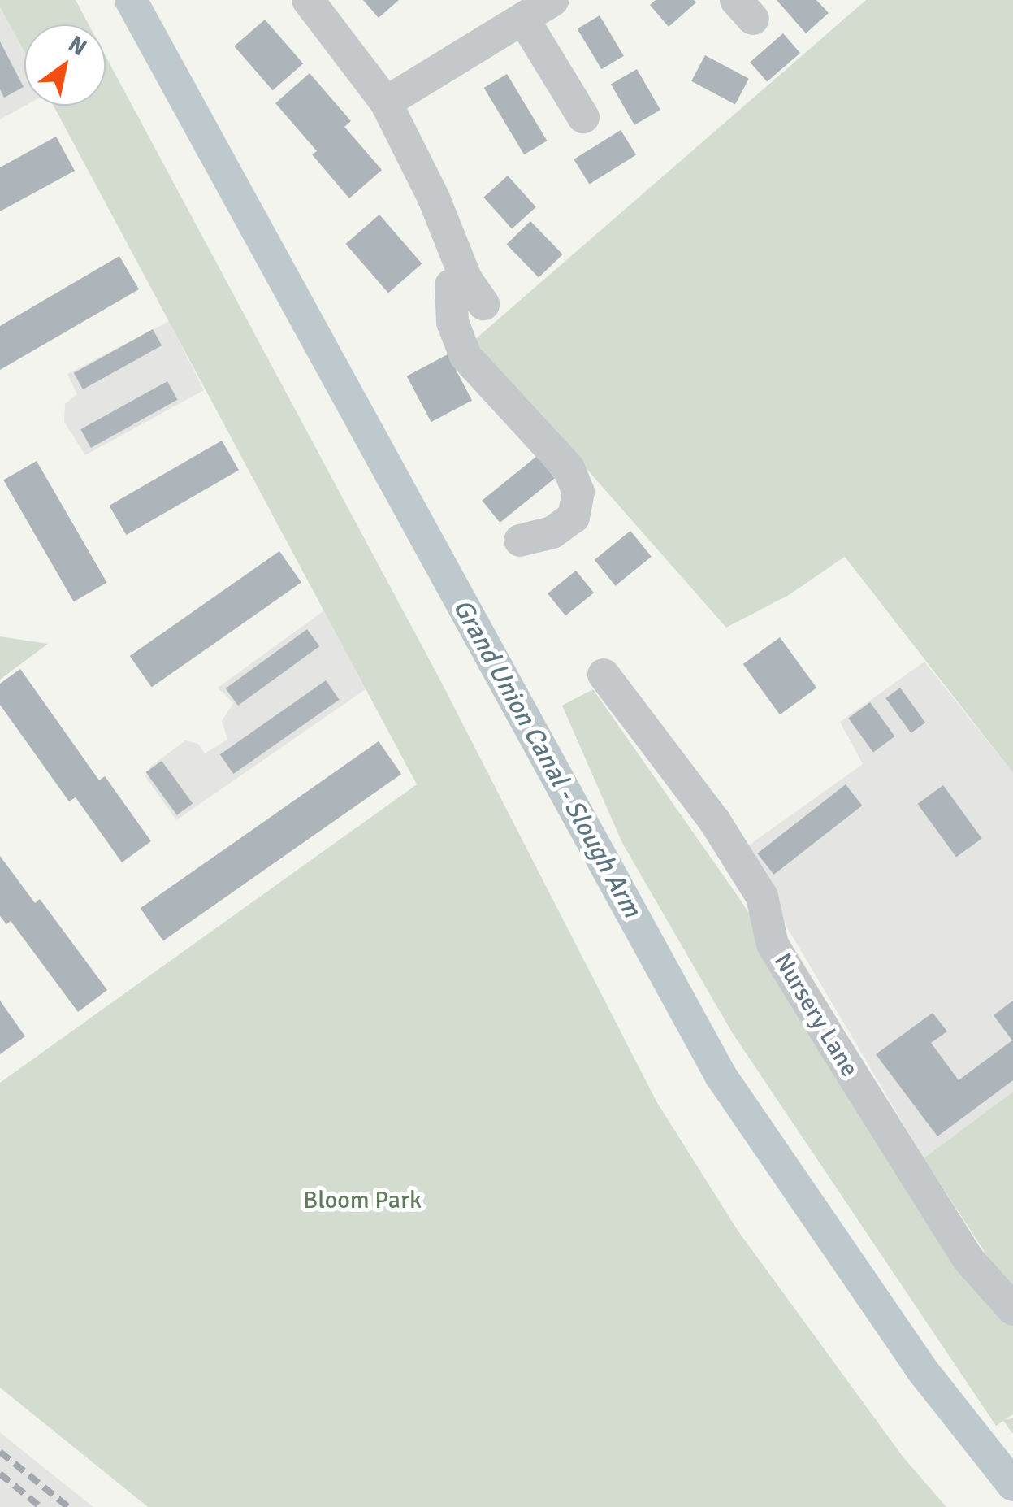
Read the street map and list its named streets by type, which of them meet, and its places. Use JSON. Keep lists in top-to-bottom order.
{
  "streets": {
    "street": ["Nursery Lane"]
  },
  "water": ["Grand Union Canal - Slough Arm"],
  "parks": ["Bloom Park"],
  "north": "top right"
}
